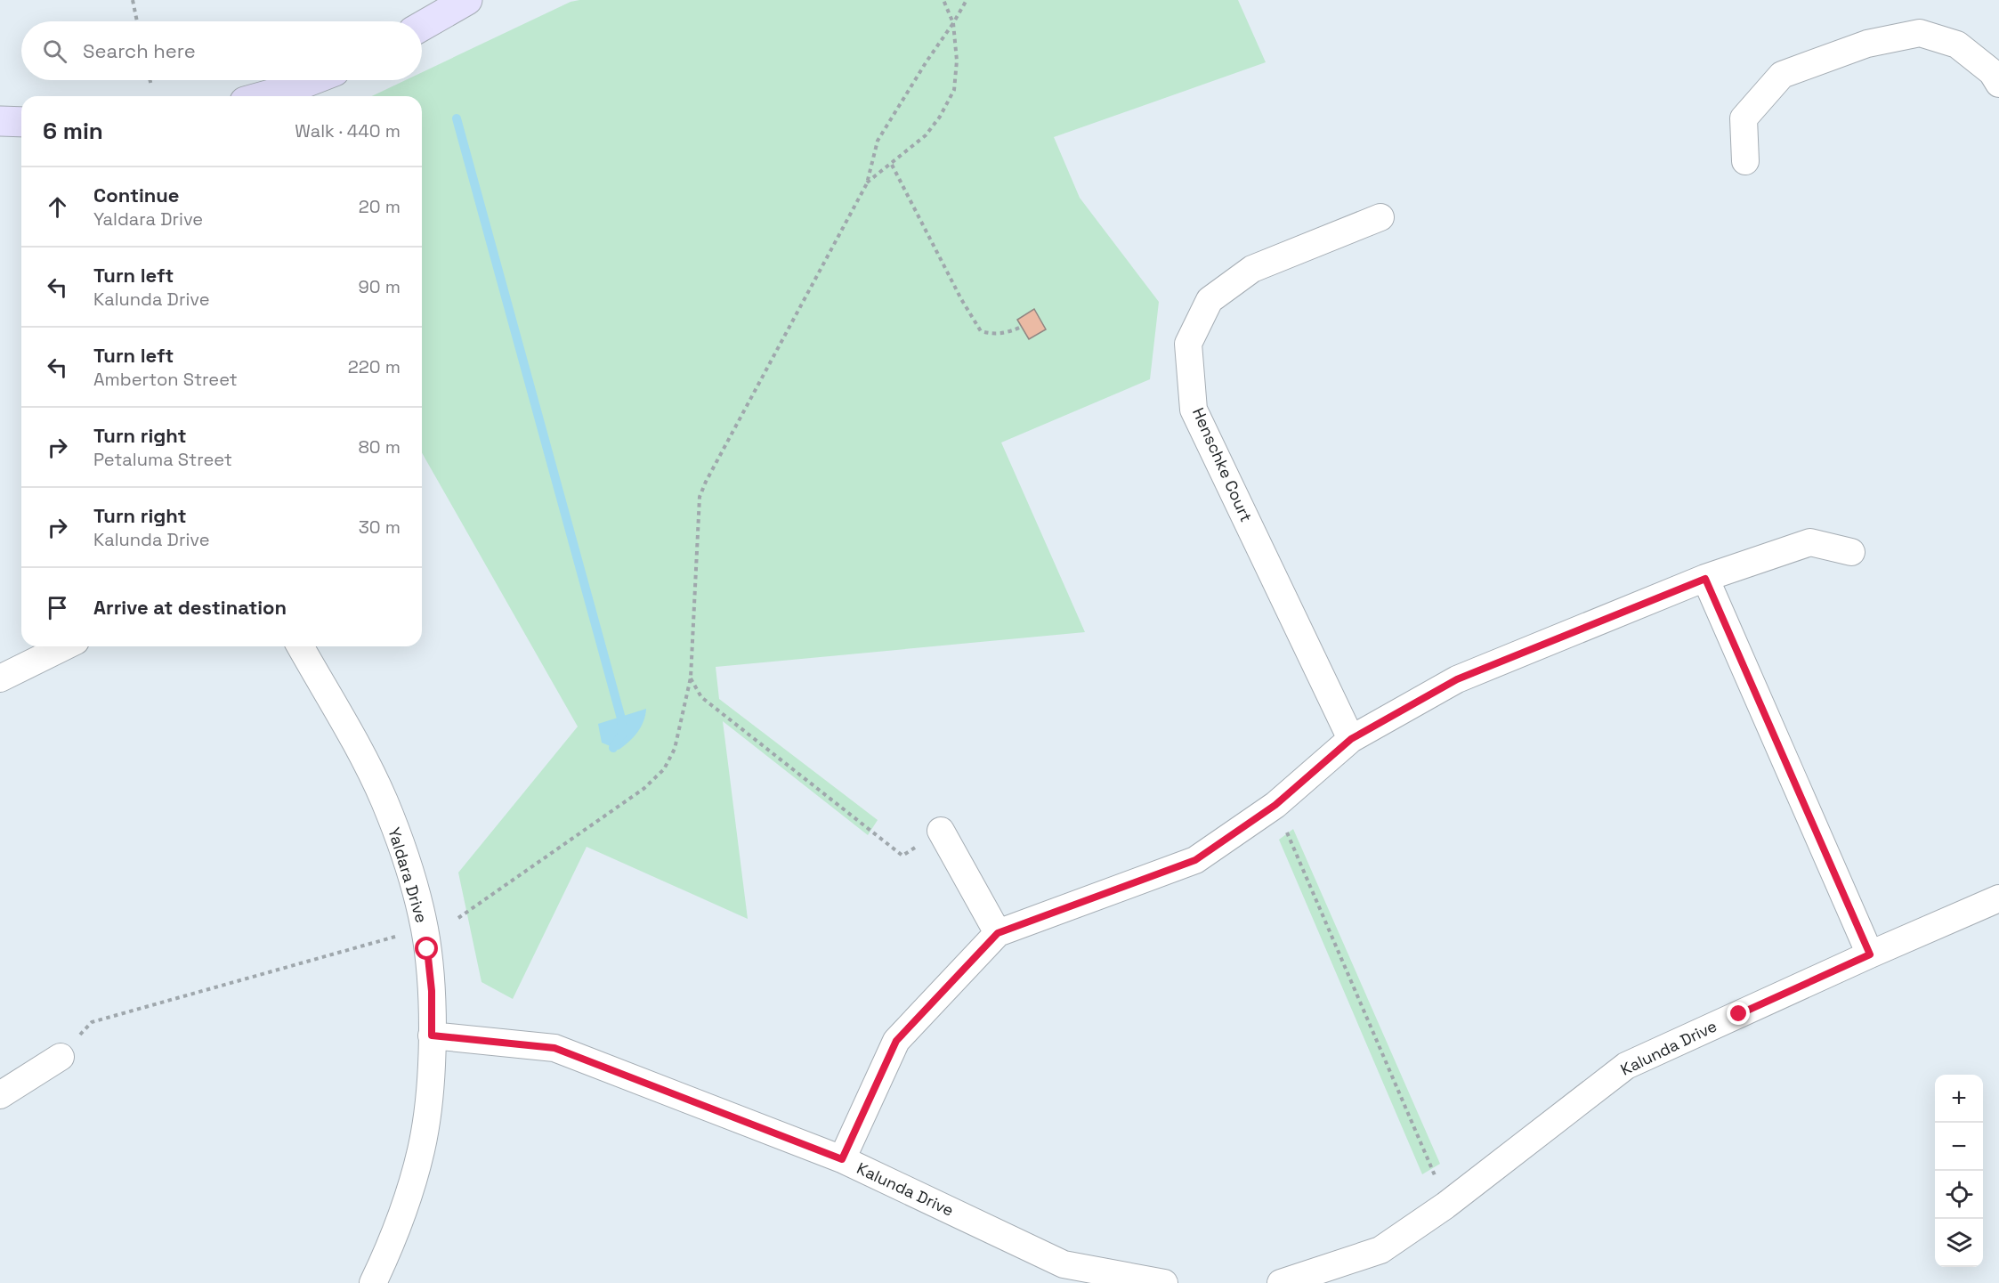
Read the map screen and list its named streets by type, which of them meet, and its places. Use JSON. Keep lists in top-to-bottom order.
{
  "streets": {
    "street": ["Henschke Court", "Yaldara Drive", "Kalunda Drive"]
  },
  "crossings": [
    ["Yaldara Drive", "Kalunda Drive"]
  ],
  "page": {
    "search": "Search here",
    "heading": ["6 min", "Walk · 440 m"],
    "list": [
      ["Continue", "Yaldara Drive", "20 m"],
      ["Turn left", "Kalunda Drive", "90 m"],
      ["Turn left", "Amberton Street", "220 m"],
      ["Turn right", "Petaluma Street", "80 m"],
      ["Turn right", "Kalunda Drive", "30 m"],
      "Arrive at destination"
    ],
    "map_buttons": ["+", "−"]
  }
}
